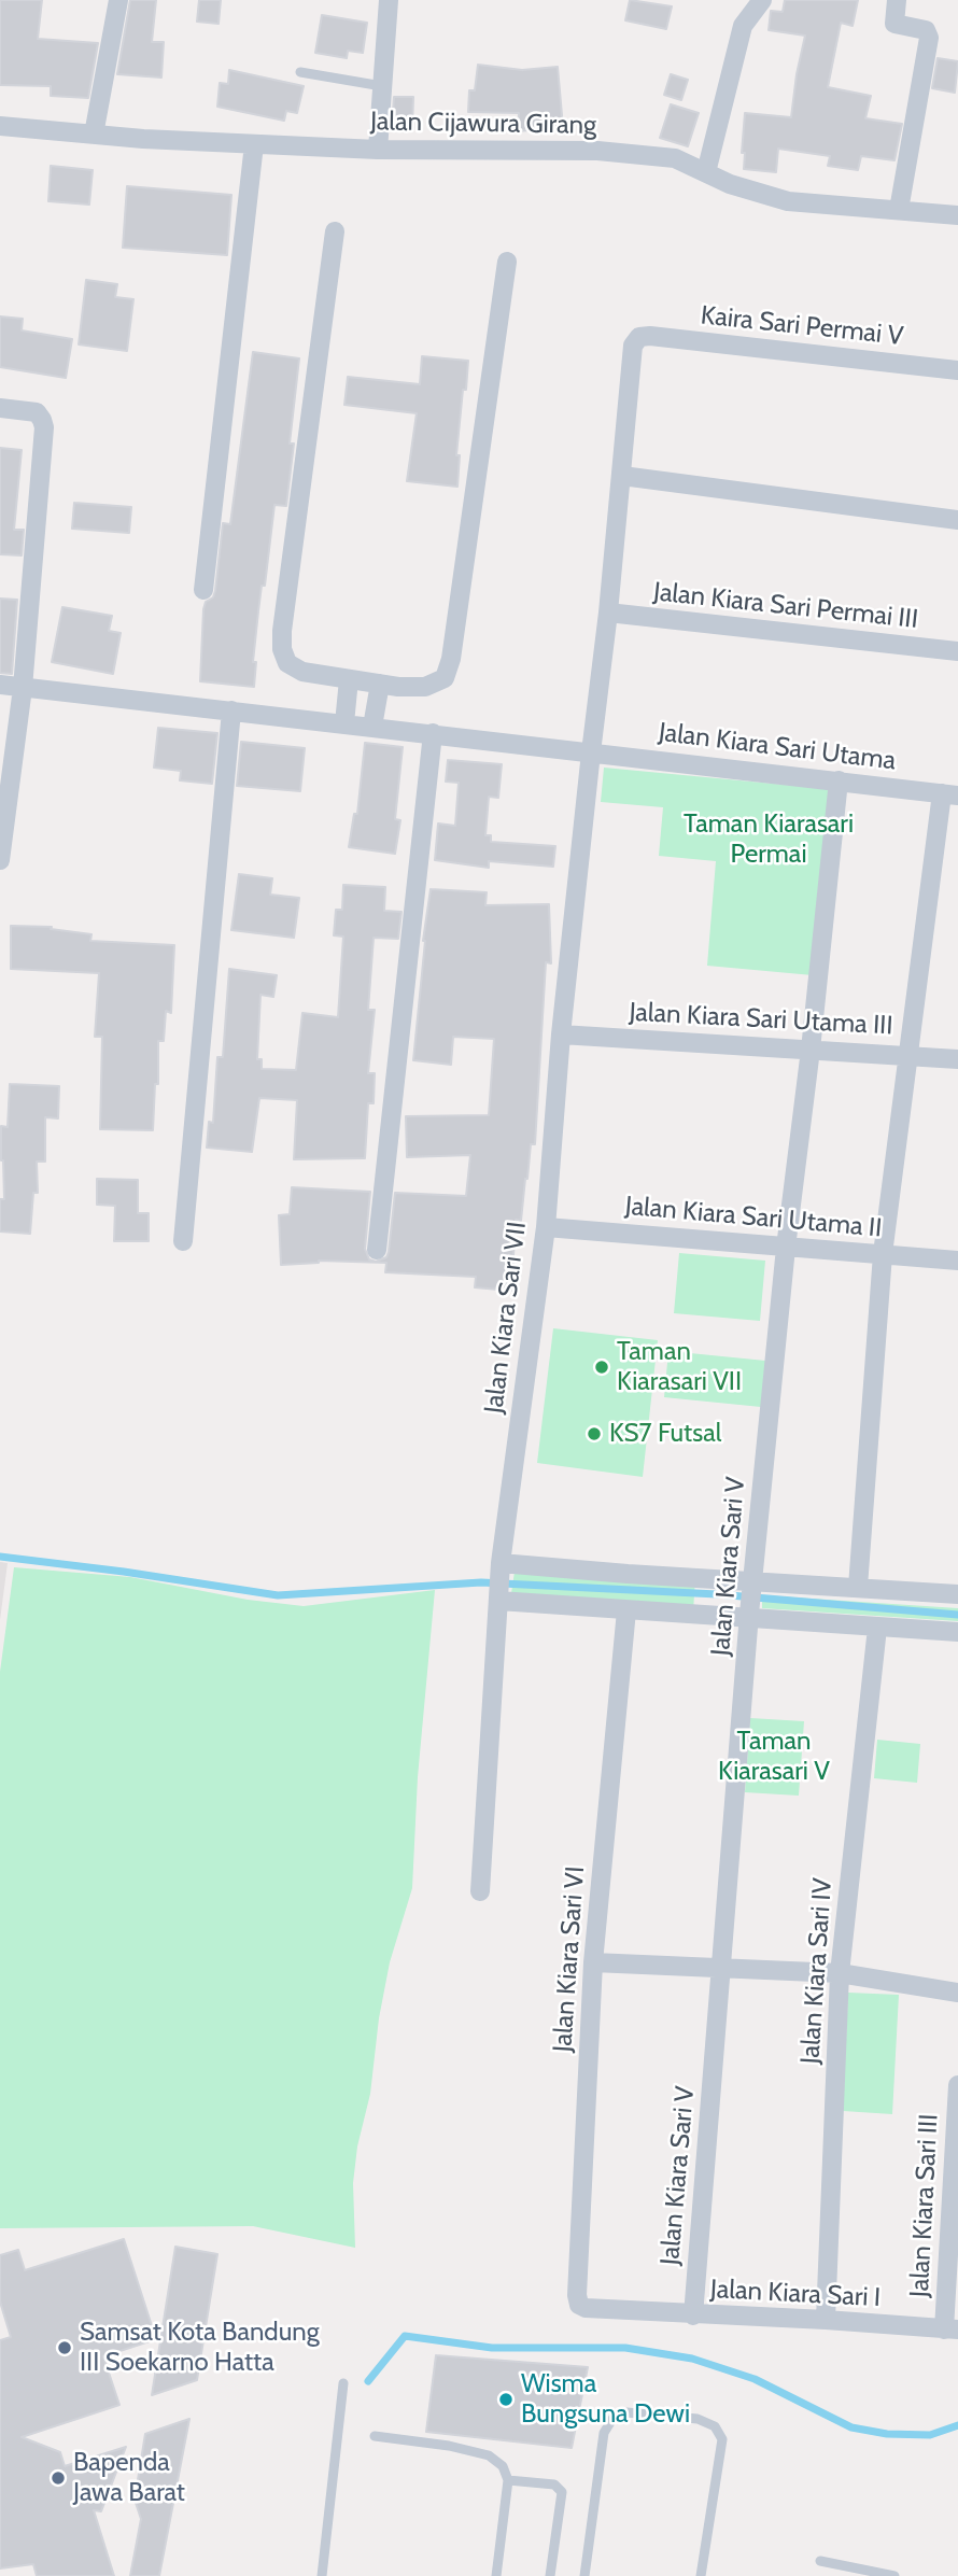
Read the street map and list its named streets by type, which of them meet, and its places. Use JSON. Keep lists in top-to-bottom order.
{
  "streets": {
    "street": [
      "Jalan Cijawura Girang",
      "Kaira Sari Permai V",
      "Jalan Kiara Sari Permai III",
      "Jalan Kiara Sari Utama",
      "Jalan Kiara Sari Utama III",
      "Jalan Kiara Sari Utama II",
      "Jalan Kiara Sari VII",
      "Jalan Kiara Sari V",
      "Jalan Kiara Sari VI",
      "Jalan Kiara Sari IV",
      "Jalan Kiara Sari III",
      "Jalan Kiara Sari I"
    ]
  },
  "crossings": [
    ["Kaira Sari Permai V", "Jalan Kiara Sari VII"],
    ["Jalan Kiara Sari Permai III", "Jalan Kiara Sari VII"],
    ["Jalan Kiara Sari Utama", "Jalan Kiara Sari VII"],
    ["Jalan Kiara Sari Utama", "Jalan Kiara Sari V"],
    ["Jalan Kiara Sari Utama III", "Jalan Kiara Sari VII"],
    ["Jalan Kiara Sari Utama III", "Jalan Kiara Sari V"],
    ["Jalan Kiara Sari Utama II", "Jalan Kiara Sari VII"],
    ["Jalan Kiara Sari Utama II", "Jalan Kiara Sari V"],
    ["Jalan Kiara Sari V", "Jalan Kiara Sari I"],
    ["Jalan Kiara Sari VI", "Jalan Kiara Sari I"],
    ["Jalan Kiara Sari IV", "Jalan Kiara Sari I"],
    ["Jalan Kiara Sari III", "Jalan Kiara Sari I"]
  ],
  "parks": ["Taman Kiarasari Permai", "Taman Kiarasari V"],
  "places": [
    "Taman Kiarasari VII",
    "KS7 Futsal",
    "Samsat Kota Bandung III Soekarno Hatta",
    "Wisma Bungsuna Dewi",
    "Bapenda Jawa Barat"
  ]
}
